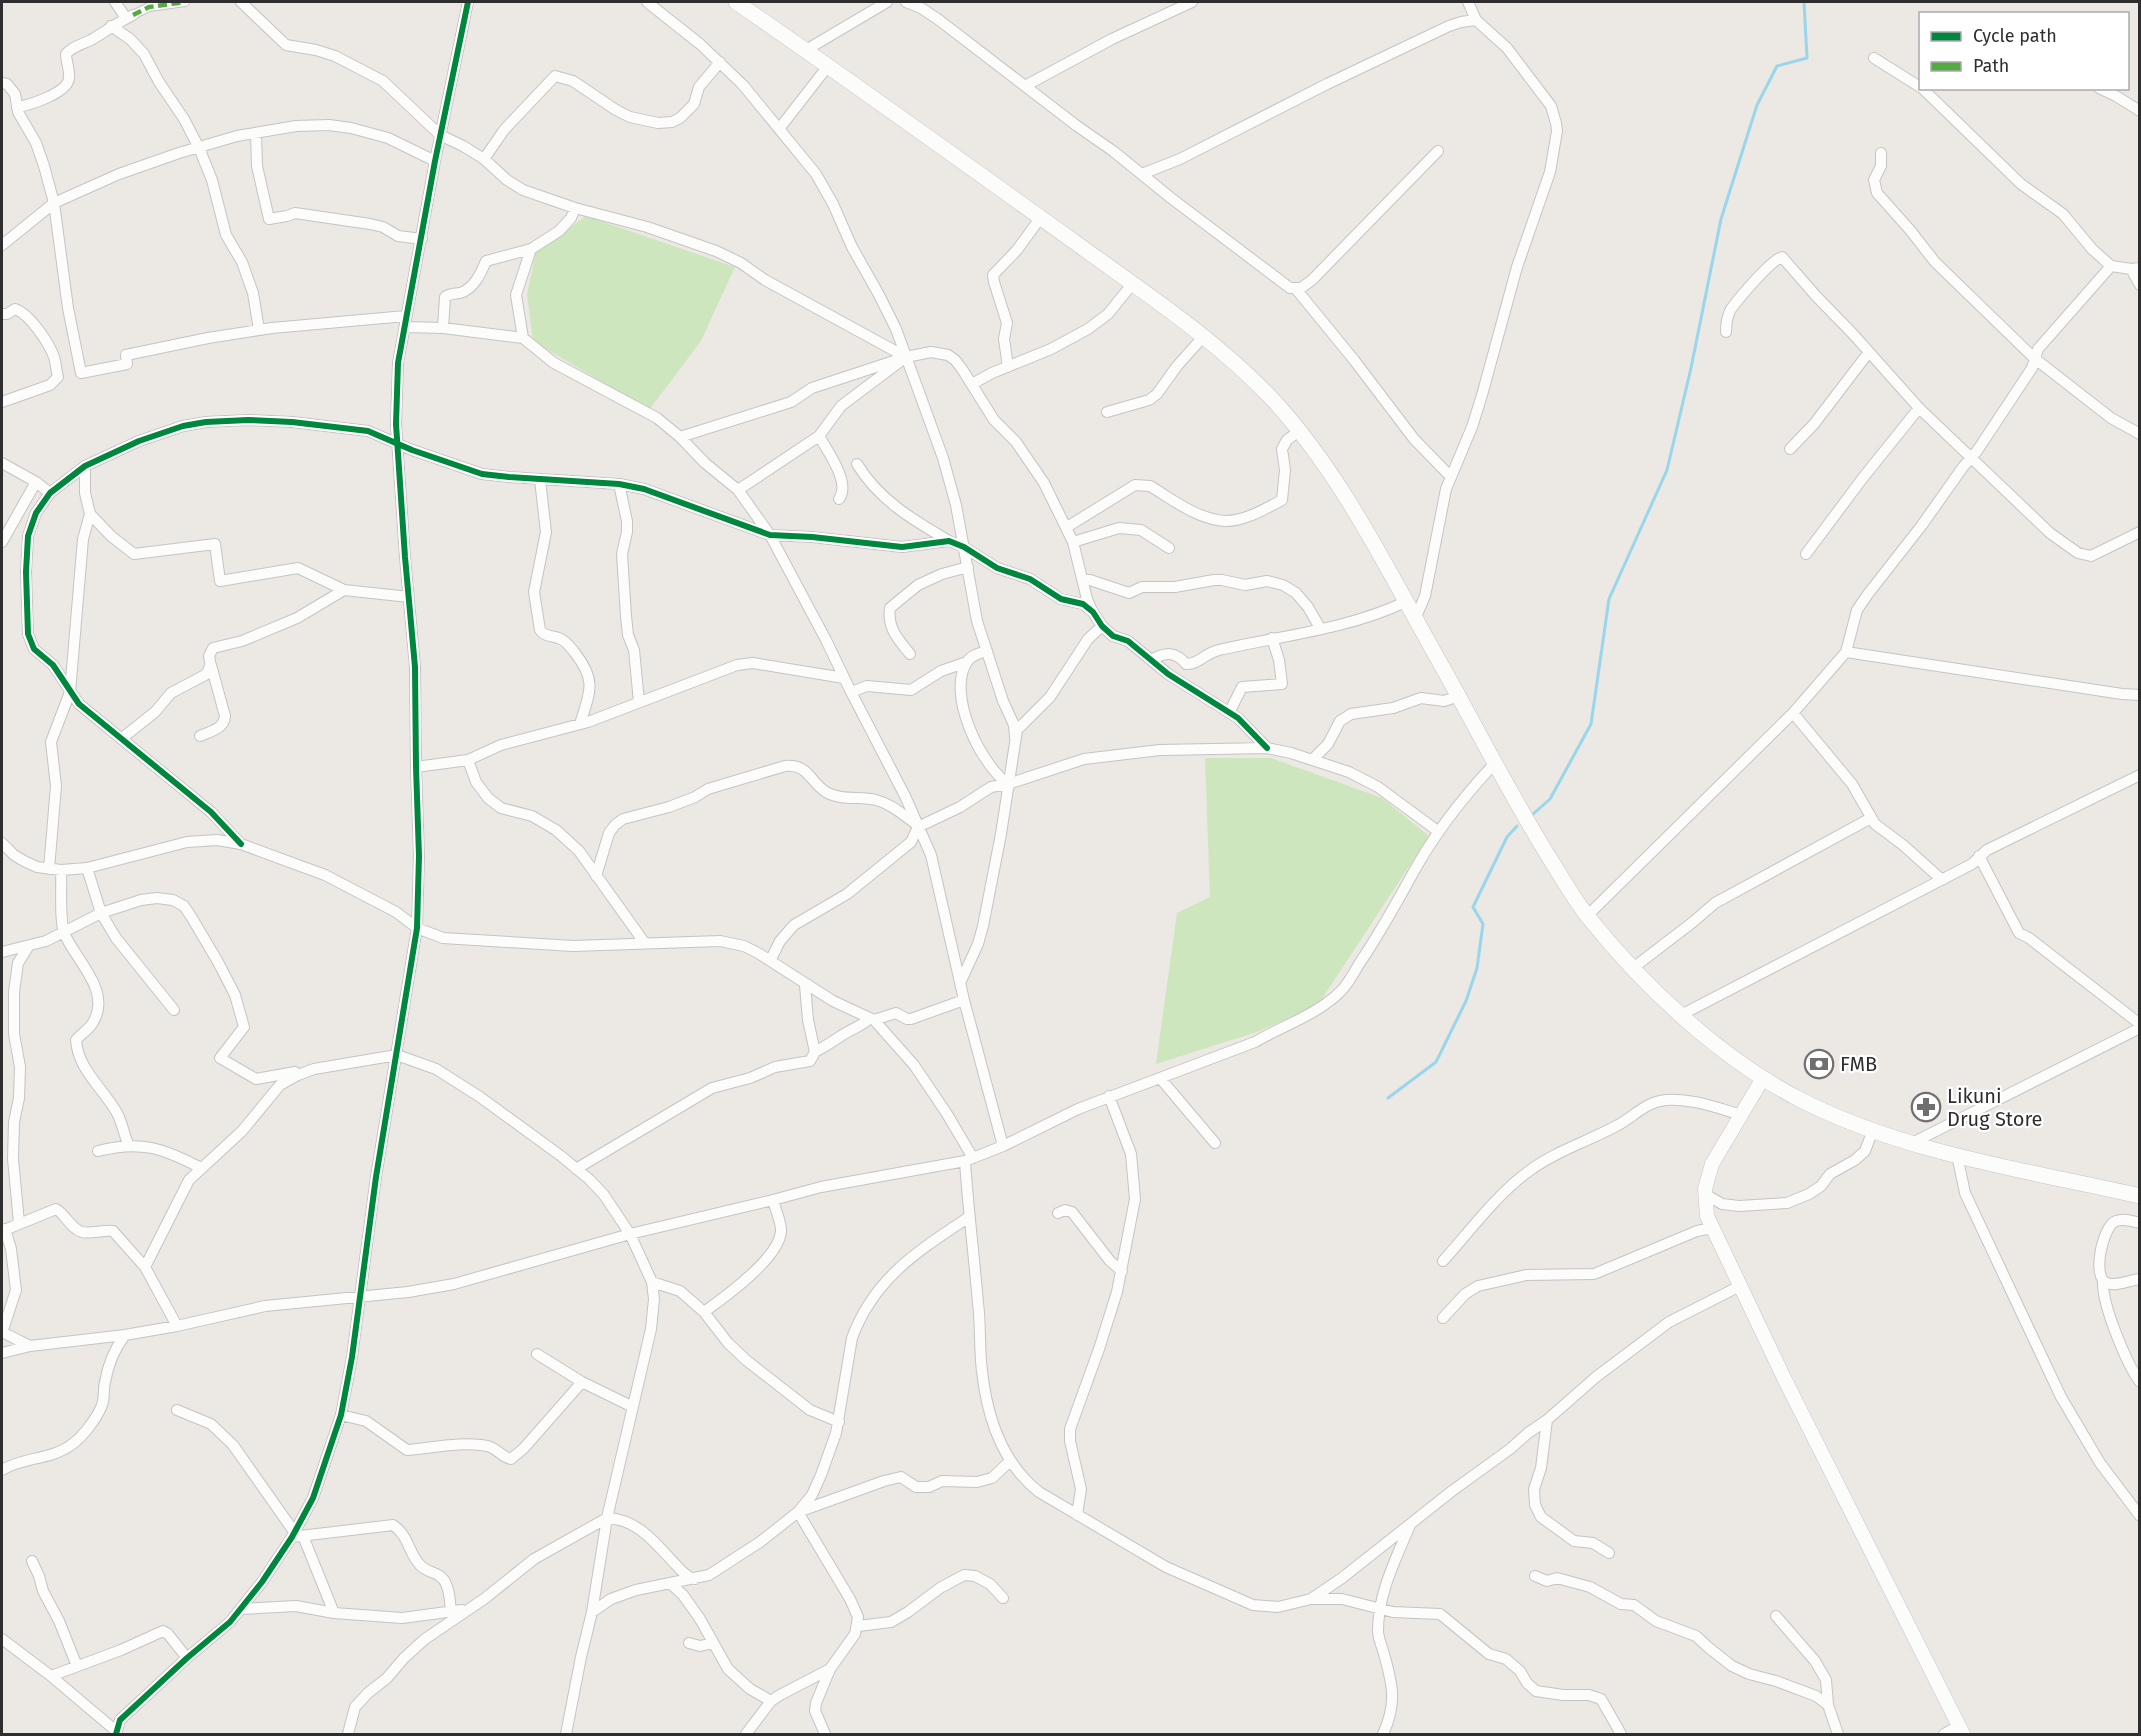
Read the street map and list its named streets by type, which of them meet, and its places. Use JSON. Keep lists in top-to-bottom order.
{
  "places": {
    "bank": ["FMB"],
    "pharmacy": ["Likuni Drug Store"]
  },
  "legend": ["Cycle path", "Path"]
}
